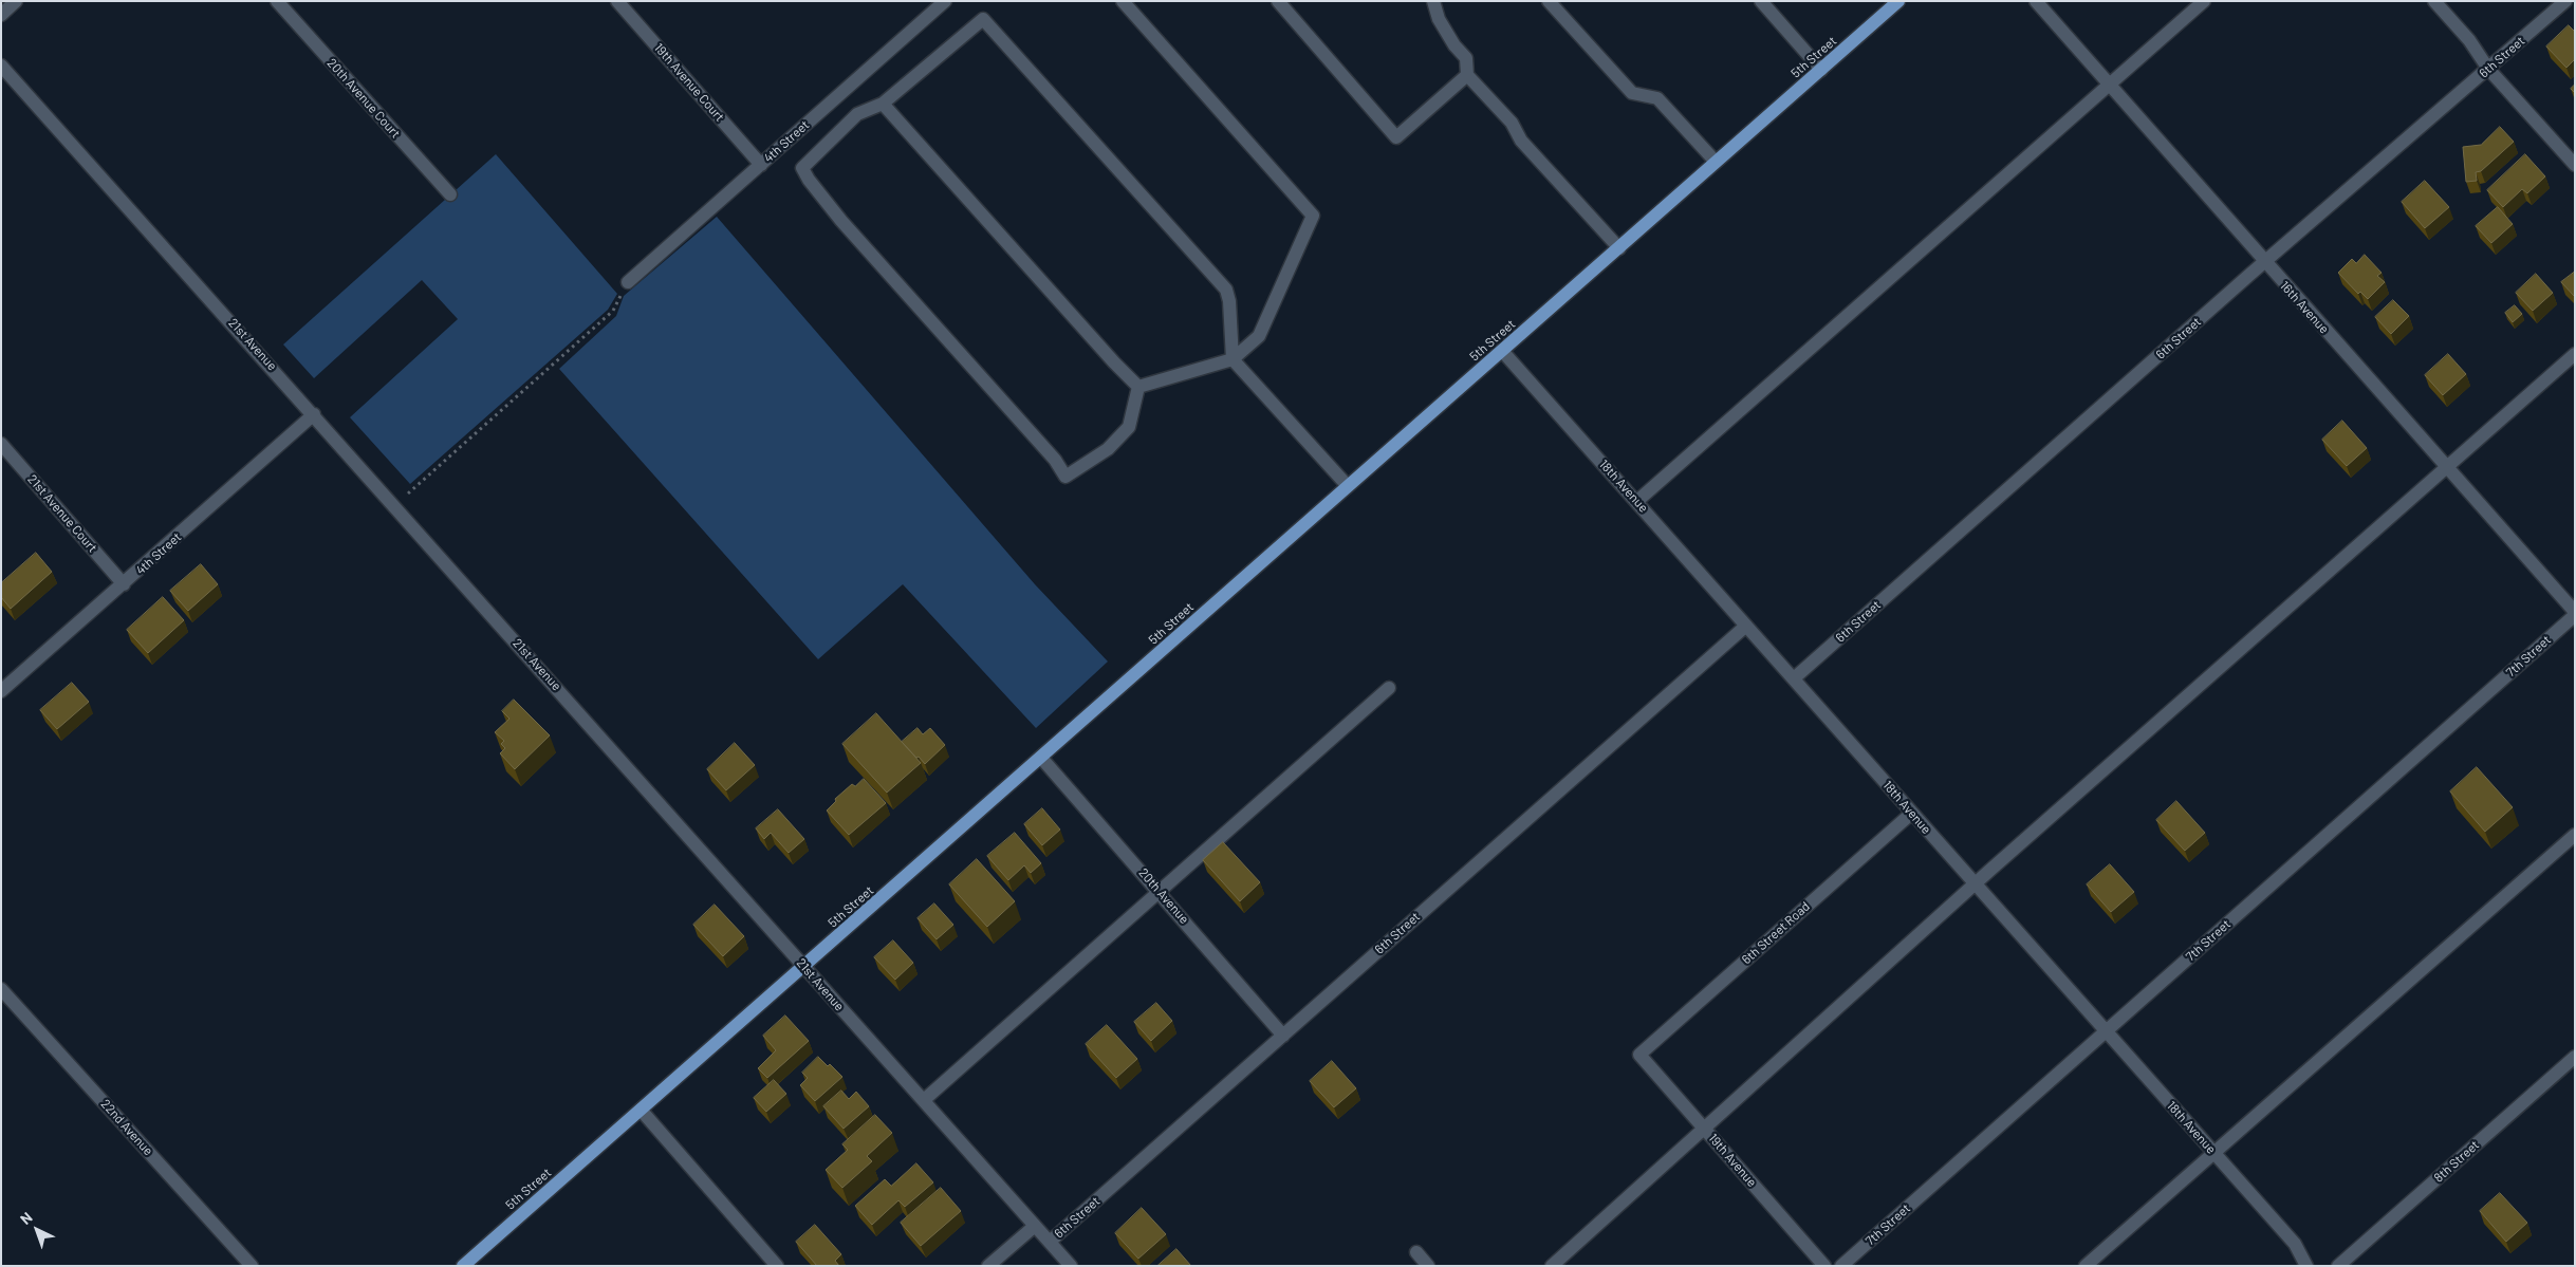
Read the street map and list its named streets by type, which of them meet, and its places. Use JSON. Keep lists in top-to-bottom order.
{
  "streets": {
    "main road": ["5th Street"],
    "street": [
      "6th Street",
      "19th Avenue Court",
      "20th Avenue Court",
      "4th Street",
      "16th Avenue",
      "21st Avenue",
      "18th Avenue",
      "21st Avenue Court",
      "7th Street",
      "20th Avenue",
      "6th Street Road",
      "22nd Avenue",
      "19th Avenue",
      "8th Street"
    ]
  },
  "crossings": [
    ["5th Street", "21st Avenue"],
    ["5th Street", "18th Avenue"],
    ["5th Street", "20th Avenue"],
    ["6th Street", "16th Avenue"],
    ["6th Street", "21st Avenue"],
    ["6th Street", "18th Avenue"],
    ["6th Street", "20th Avenue"],
    ["19th Avenue Court", "4th Street"],
    ["4th Street", "21st Avenue"],
    ["4th Street", "21st Avenue Court"],
    ["16th Avenue", "7th Street"],
    ["18th Avenue", "7th Street"],
    ["18th Avenue", "6th Street Road"],
    ["6th Street Road", "19th Avenue"]
  ],
  "north": "top left"
}
